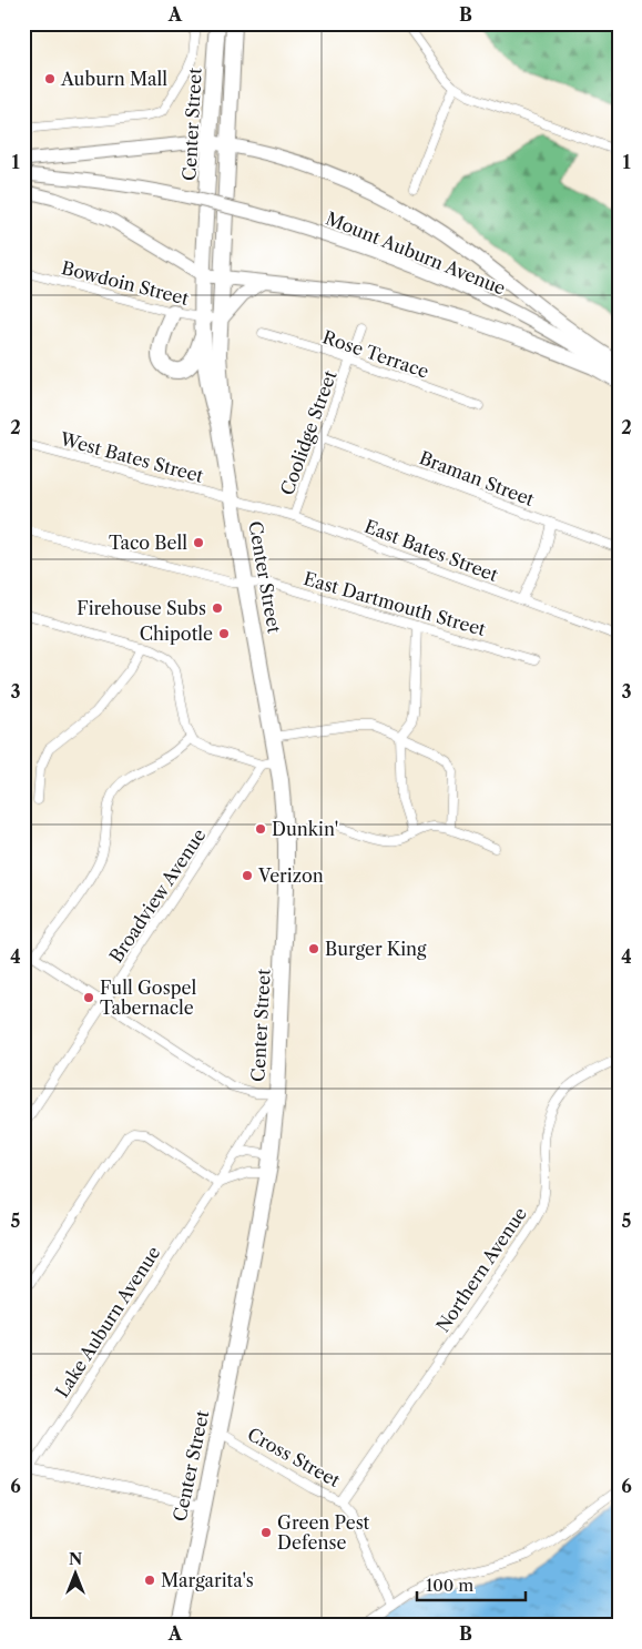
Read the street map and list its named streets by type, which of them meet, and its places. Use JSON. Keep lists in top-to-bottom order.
{
  "streets": {
    "highway": ["Center Street"],
    "main road": ["Mount Auburn Avenue"],
    "street": [
      "Bowdoin Street",
      "Rose Terrace",
      "Coolidge Street",
      "West Bates Street",
      "Braman Street",
      "East Bates Street",
      "East Dartmouth Street",
      "Broadview Avenue",
      "Northern Avenue",
      "Lake Auburn Avenue",
      "Cross Street"
    ]
  },
  "crossings": [
    ["Center Street", "Bowdoin Street"],
    ["Center Street", "West Bates Street"],
    ["Center Street", "East Bates Street"],
    ["Center Street", "East Dartmouth Street"],
    ["Center Street", "Lake Auburn Avenue"],
    ["Center Street", "Cross Street"],
    ["Rose Terrace", "Coolidge Street"],
    ["Coolidge Street", "Braman Street"],
    ["Coolidge Street", "East Bates Street"],
    ["West Bates Street", "East Bates Street"],
    ["Northern Avenue", "Cross Street"]
  ],
  "places": [
    "Auburn Mall",
    "Taco Bell",
    "Firehouse Subs",
    "Chipotle",
    "Dunkin'",
    "Verizon",
    "Burger King",
    "Full Gospel Tabernacle",
    "Green Pest Defense",
    "Margarita's"
  ],
  "scale_bar": "100 m",
  "north": "top",
  "grid": {
    "columns": ["A", "B"],
    "rows": [
      "1",
      "2",
      "3",
      "4",
      "5",
      "6"
    ]
  }
}
